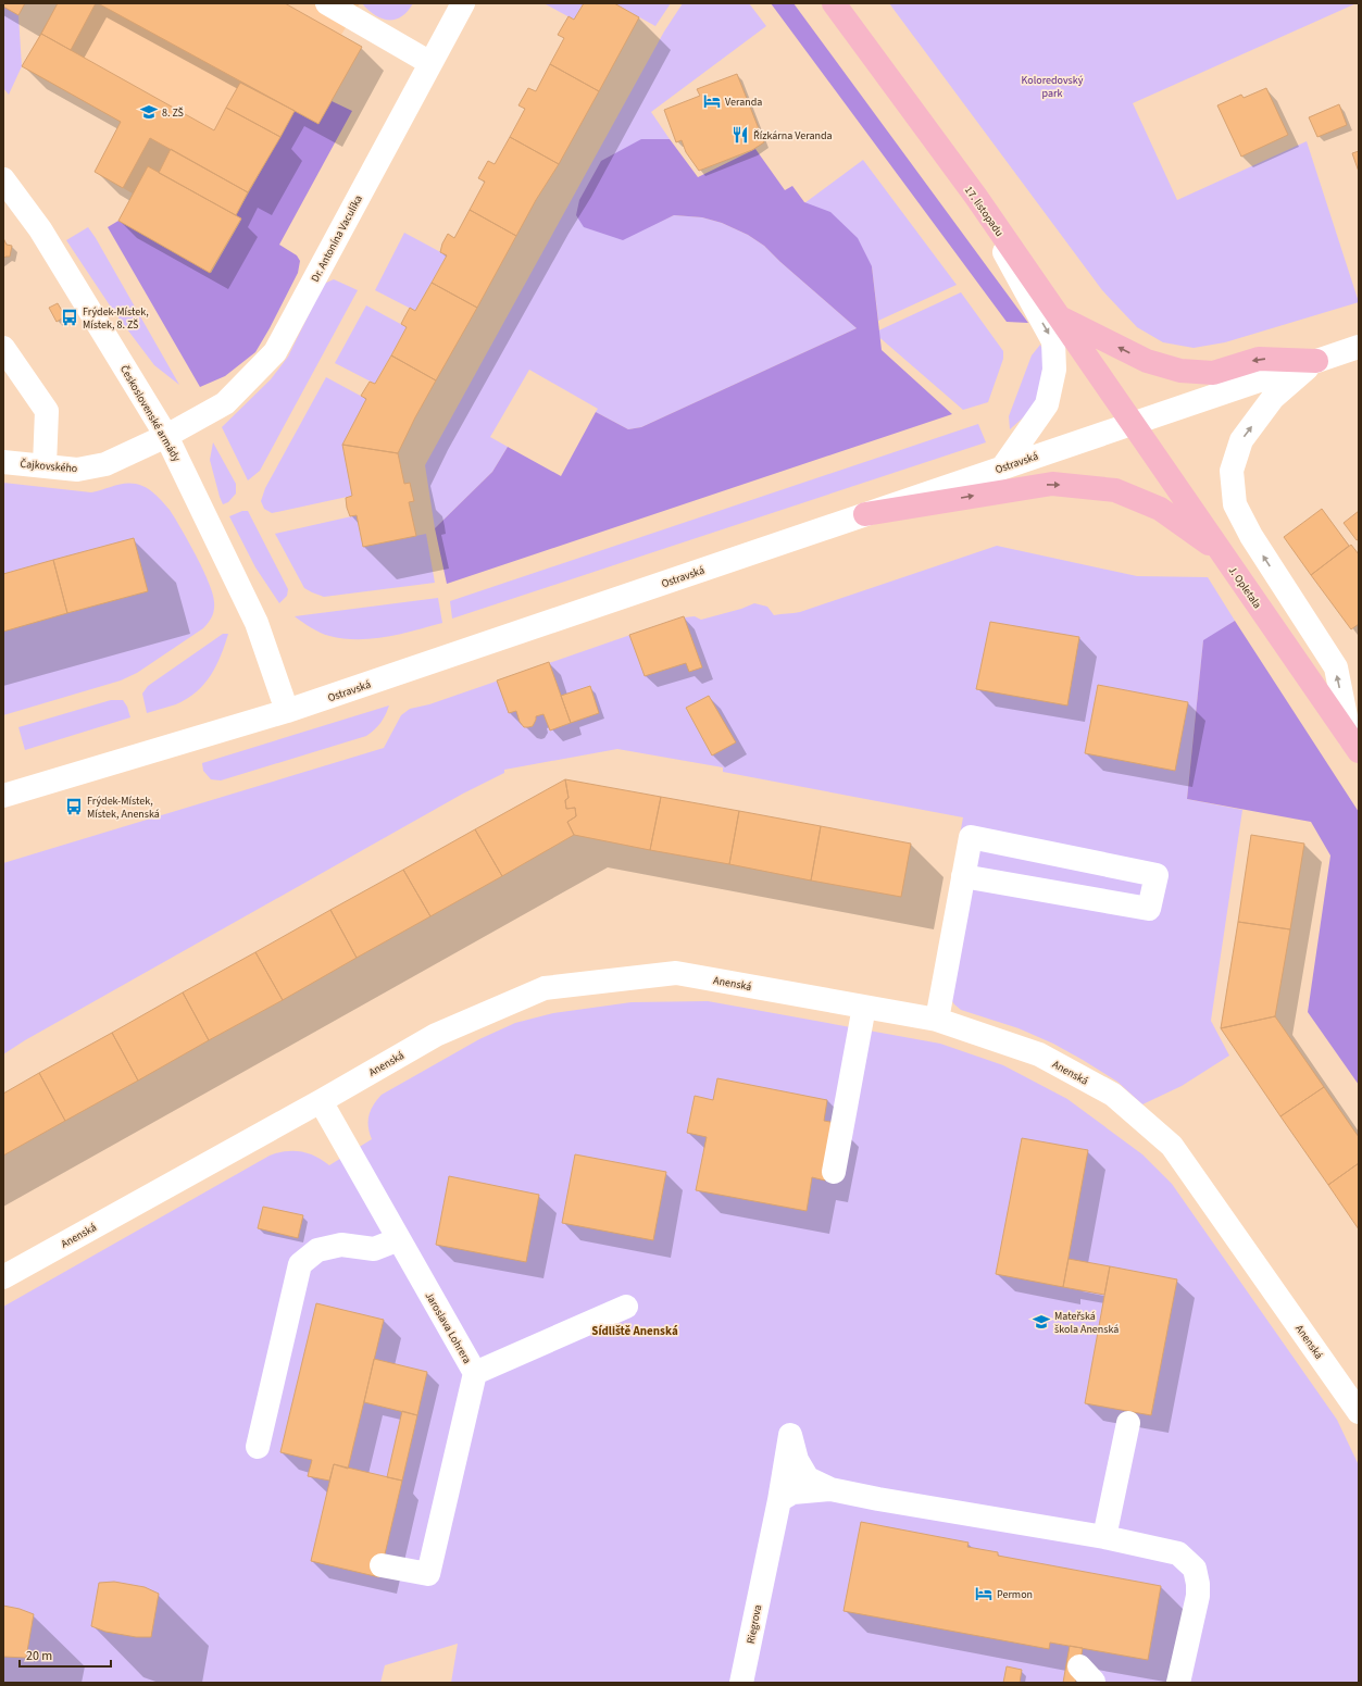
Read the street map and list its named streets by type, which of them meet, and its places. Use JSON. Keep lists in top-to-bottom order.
{
  "streets": {
    "main road": ["17. listopadu", "J. Opletala"],
    "street": [
      "Dr. Antonína Vaculíka",
      "Československé armády",
      "Ostravská",
      "Čajkovského",
      "Anenská",
      "Jaroslava Lohrera",
      "Riegrova"
    ]
  },
  "crossings": [
    ["17. listopadu", "Ostravská"],
    ["17. listopadu", "J. Opletala"],
    ["Dr. Antonína Vaculíka", "Československé armády"],
    ["Dr. Antonína Vaculíka", "Čajkovského"],
    ["Československé armády", "Ostravská"],
    ["Československé armády", "Čajkovského"],
    ["Ostravská", "J. Opletala"],
    ["Anenská", "Jaroslava Lohrera"]
  ],
  "districts": ["Sídliště Anenská"],
  "parks": ["Koloredovský park"],
  "places": {
    "hotel": ["Veranda", "Permon"],
    "school or university": ["8. ZŠ", "Mateřská škola Anenská"],
    "restaurant": ["Řízkárna Veranda"],
    "bus stop": ["Frýdek-Místek, Místek, 8. ZŠ", "Frýdek-Místek, Místek, Anenská"]
  },
  "scale_bar": "20 m"
}
